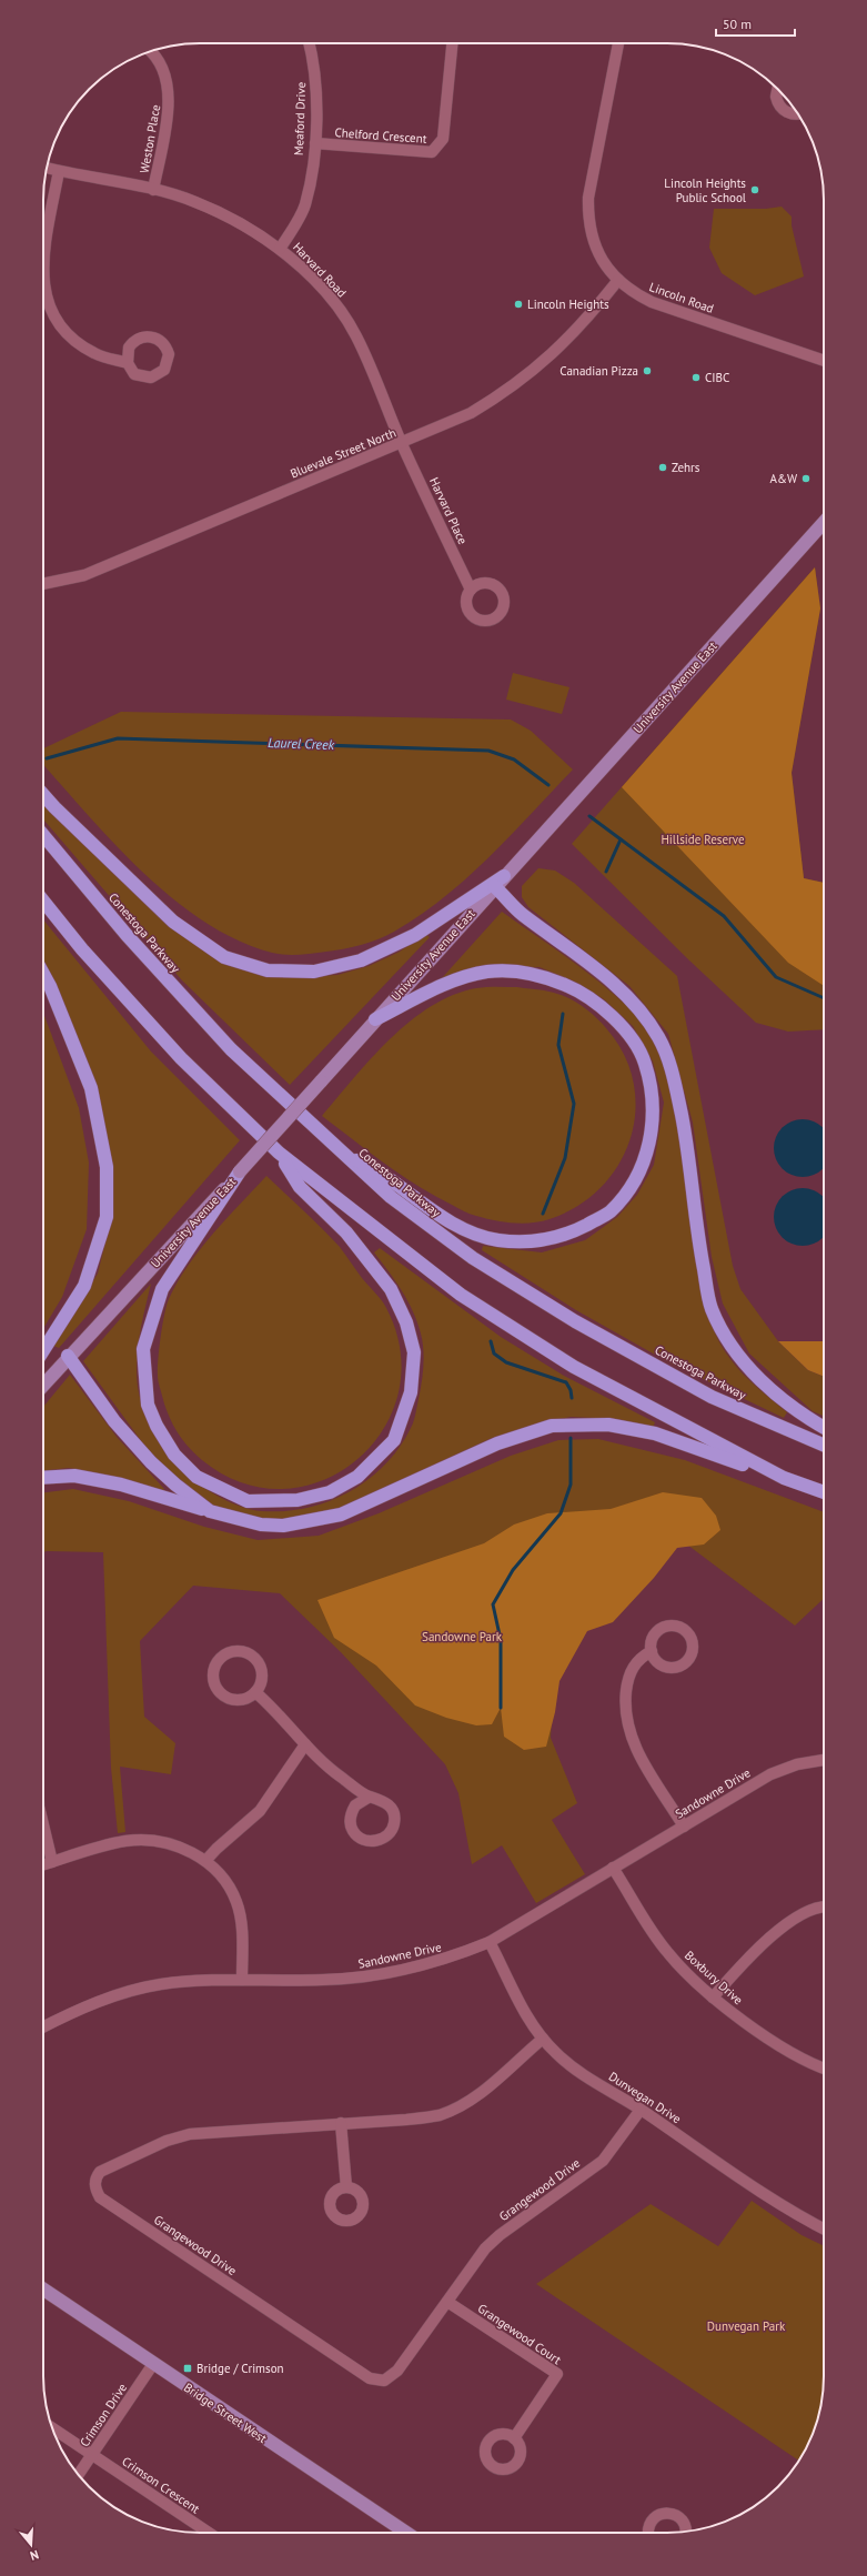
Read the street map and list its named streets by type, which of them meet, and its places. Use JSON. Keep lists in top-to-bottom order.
{
  "streets": {
    "highway": ["Conestoga Parkway"],
    "main road": ["University Avenue East", "Bridge Street West"],
    "street": [
      "Meaford Drive",
      "Chelford Crescent",
      "Weston Place",
      "Harvard Road",
      "Lincoln Road",
      "Bluevale Street North",
      "Harvard Place",
      "Sandowne Drive",
      "Boxbury Drive",
      "Dunvegan Drive",
      "Grangewood Drive",
      "Grangewood Court",
      "Crimson Drive",
      "Crimson Crescent"
    ]
  },
  "crossings": [
    ["Meaford Drive", "Chelford Crescent"],
    ["Meaford Drive", "Harvard Road"],
    ["Weston Place", "Harvard Road"],
    ["Harvard Road", "Bluevale Street North"],
    ["Harvard Road", "Harvard Place"],
    ["Lincoln Road", "Bluevale Street North"],
    ["Bluevale Street North", "Harvard Place"],
    ["Sandowne Drive", "Boxbury Drive"],
    ["Sandowne Drive", "Dunvegan Drive"],
    ["Dunvegan Drive", "Grangewood Drive"],
    ["Grangewood Drive", "Grangewood Court"],
    ["Bridge Street West", "Crimson Drive"],
    ["Crimson Drive", "Crimson Crescent"]
  ],
  "water": ["Laurel Creek"],
  "parks": ["Hillside Reserve", "Sandowne Park", "Dunvegan Park"],
  "places": {
    "other": [
      "Lincoln Heights Public School",
      "Lincoln Heights",
      "Canadian Pizza",
      "CIBC",
      "Zehrs",
      "A&W"
    ],
    "transit": ["Bridge / Crimson"]
  },
  "scale_bar": "50 m",
  "north": "bottom"
}
